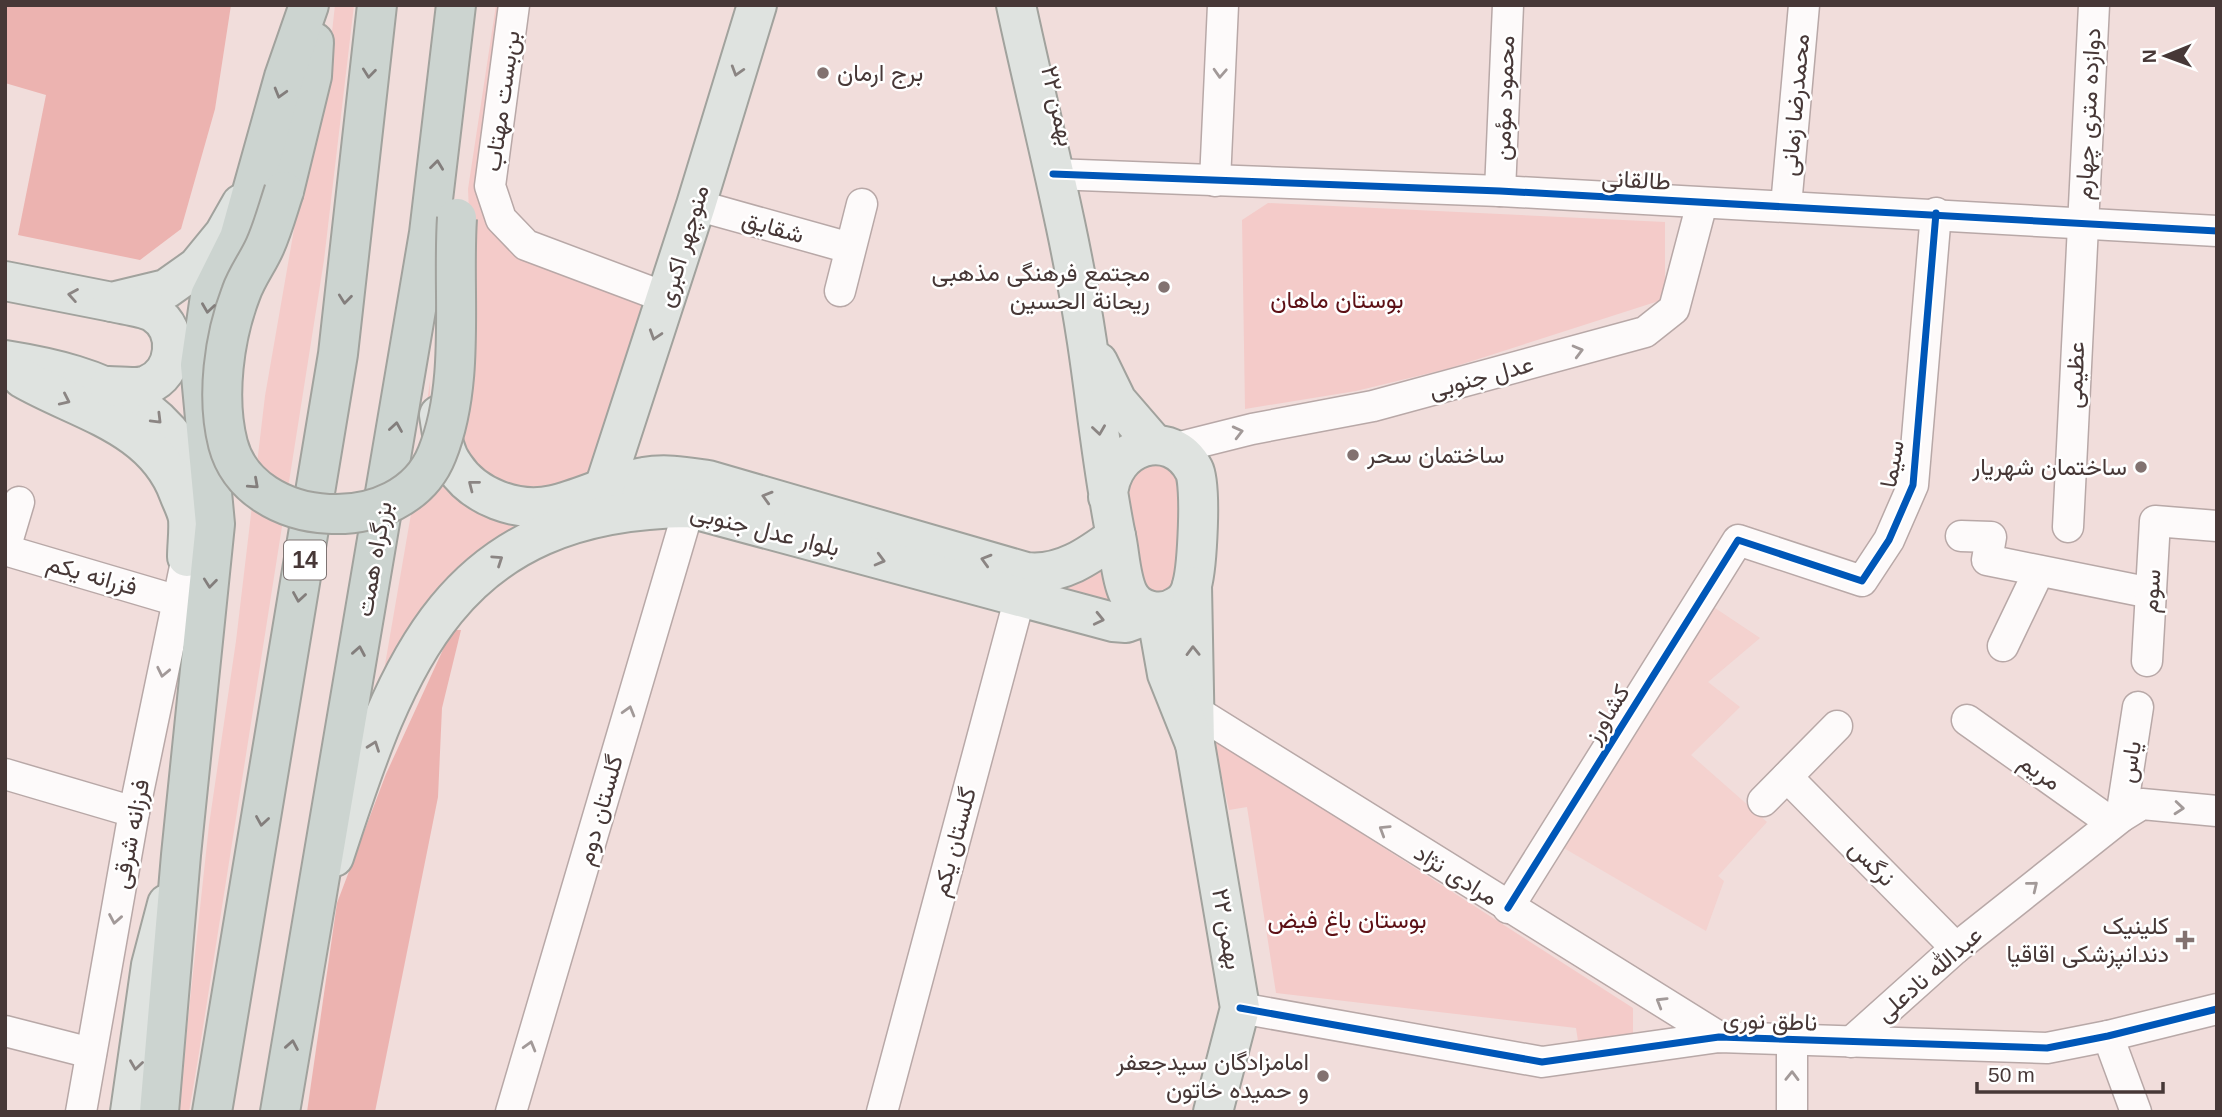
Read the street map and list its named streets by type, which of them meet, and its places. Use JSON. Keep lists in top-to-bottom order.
{
  "streets": {
    "highway": ["بزرگراه همت", "14"],
    "main road": ["۲۲ بهمن", "منوچهر اکبری", "بلوار عدل جنوبی"],
    "street": [
      "محمود مؤمن",
      "بن‌بست مهتاب",
      "محمدرضا زمانی",
      "دوازده متری چهارم",
      "طالقانی",
      "شقایق",
      "عظیمی",
      "عدل جنوبی",
      "سیما",
      "فزرانه یکم",
      "سوم",
      "کشاورز",
      "یاس",
      "مریم",
      "گلستان دوم",
      "فرزانه شرقی",
      "گلستان یکم",
      "نرگس",
      "مرادی نژاد",
      "عبدالله نادعلی",
      "ناطق نوری"
    ]
  },
  "crossings": [
    ["محمود مؤمن", "طالقانی"],
    ["بن‌بست مهتاب", "منوچهر اکبری"],
    ["محمدرضا زمانی", "طالقانی"],
    ["۲۲ بهمن", "طالقانی"],
    ["۲۲ بهمن", "عدل جنوبی"],
    ["۲۲ بهمن", "بلوار عدل جنوبی"],
    ["۲۲ بهمن", "مرادی نژاد"],
    ["۲۲ بهمن", "ناطق نوری"],
    ["دوازده متری چهارم", "طالقانی"],
    ["دوازده متری چهارم", "عظیمی"],
    ["طالقانی", "عظیمی"],
    ["طالقانی", "عدل جنوبی"],
    ["طالقانی", "سیما"],
    ["شقایق", "منوچهر اکبری"],
    ["منوچهر اکبری", "بلوار عدل جنوبی"],
    ["سیما", "کشاورز"],
    ["بلوار عدل جنوبی", "بزرگراه همت"],
    ["بلوار عدل جنوبی", "گلستان دوم"],
    ["بلوار عدل جنوبی", "گلستان یکم"],
    ["فزرانه یکم", "فرزانه شرقی"],
    ["کشاورز", "مرادی نژاد"],
    ["یاس", "مریم"],
    ["یاس", "عبدالله نادعلی"],
    ["مریم", "عبدالله نادعلی"],
    ["نرگس", "عبدالله نادعلی"],
    ["مرادی نژاد", "ناطق نوری"],
    ["عبدالله نادعلی", "ناطق نوری"]
  ],
  "one_way": [
    "منوچهر اکبری",
    "عدل جنوبی",
    "گلستان دوم",
    "فرزانه شرقی",
    "مرادی نژاد",
    "عبدالله نادعلی"
  ],
  "parks": ["بوستان ماهان", "بوستان باغ فیض"],
  "places": {
    "other": [
      "برج ارمان",
      "مجتمع فرهنگی مذهبی ریحانة الحسین",
      "ساختمان سحر",
      "ساختمان شهریار",
      "امامزادگان سیدجعفر و حمیده خاتون"
    ],
    "health": ["کلینیک دندانپزشکی اقاقیا"]
  },
  "scale_bar": "50 m",
  "north": "left"
}
